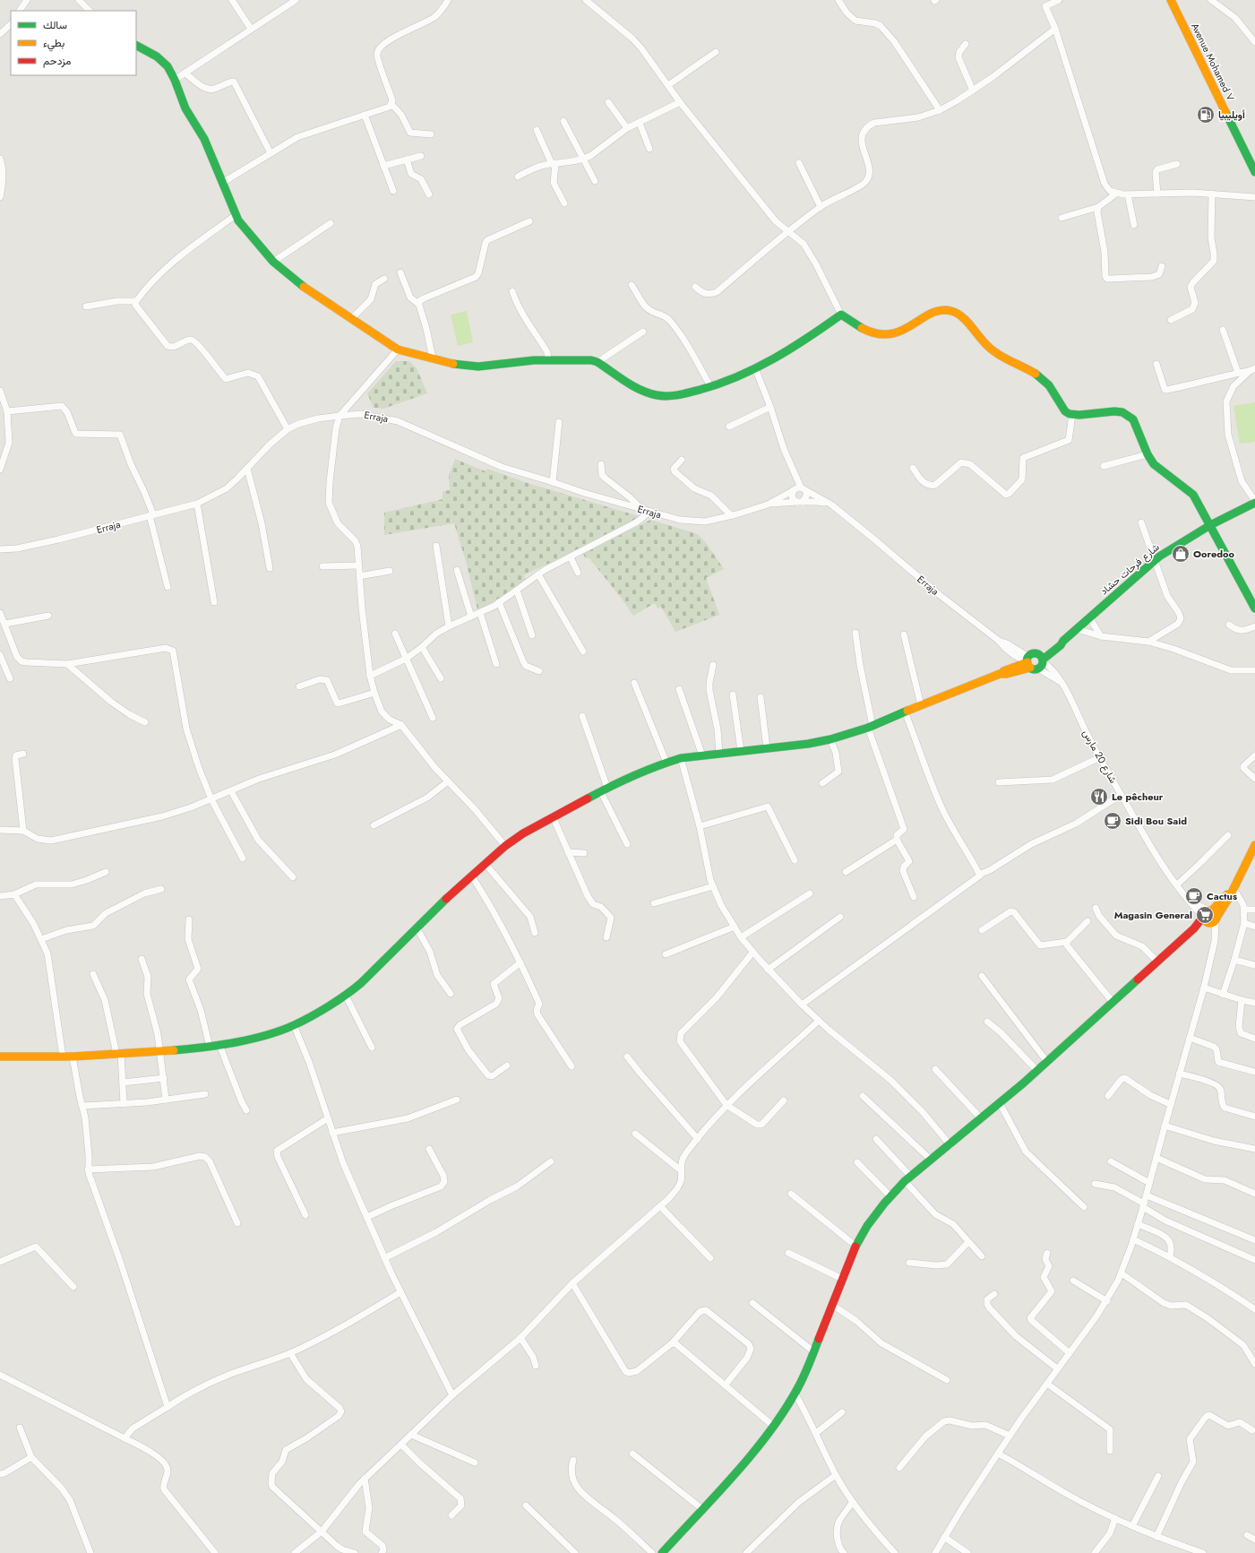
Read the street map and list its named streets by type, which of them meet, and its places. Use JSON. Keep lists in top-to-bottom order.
{
  "streets": {
    "main road": ["Avenue Mohamed V", "شارع فرحات حشاد"],
    "street": ["Erraja", "شارع 20 مارس"]
  },
  "crossings": [
    ["شارع فرحات حشاد", "شارع 20 مارس"]
  ],
  "places": {
    "fuel station": ["أويليبيا"],
    "shop": ["Ooredoo"],
    "restaurant": ["Le pêcheur"],
    "cafe": ["Sidi Bou Said", "Cactus"],
    "supermarket": ["Magasin General"]
  },
  "legend": ["سالك", "بطيء", "مزدحم"]
}
